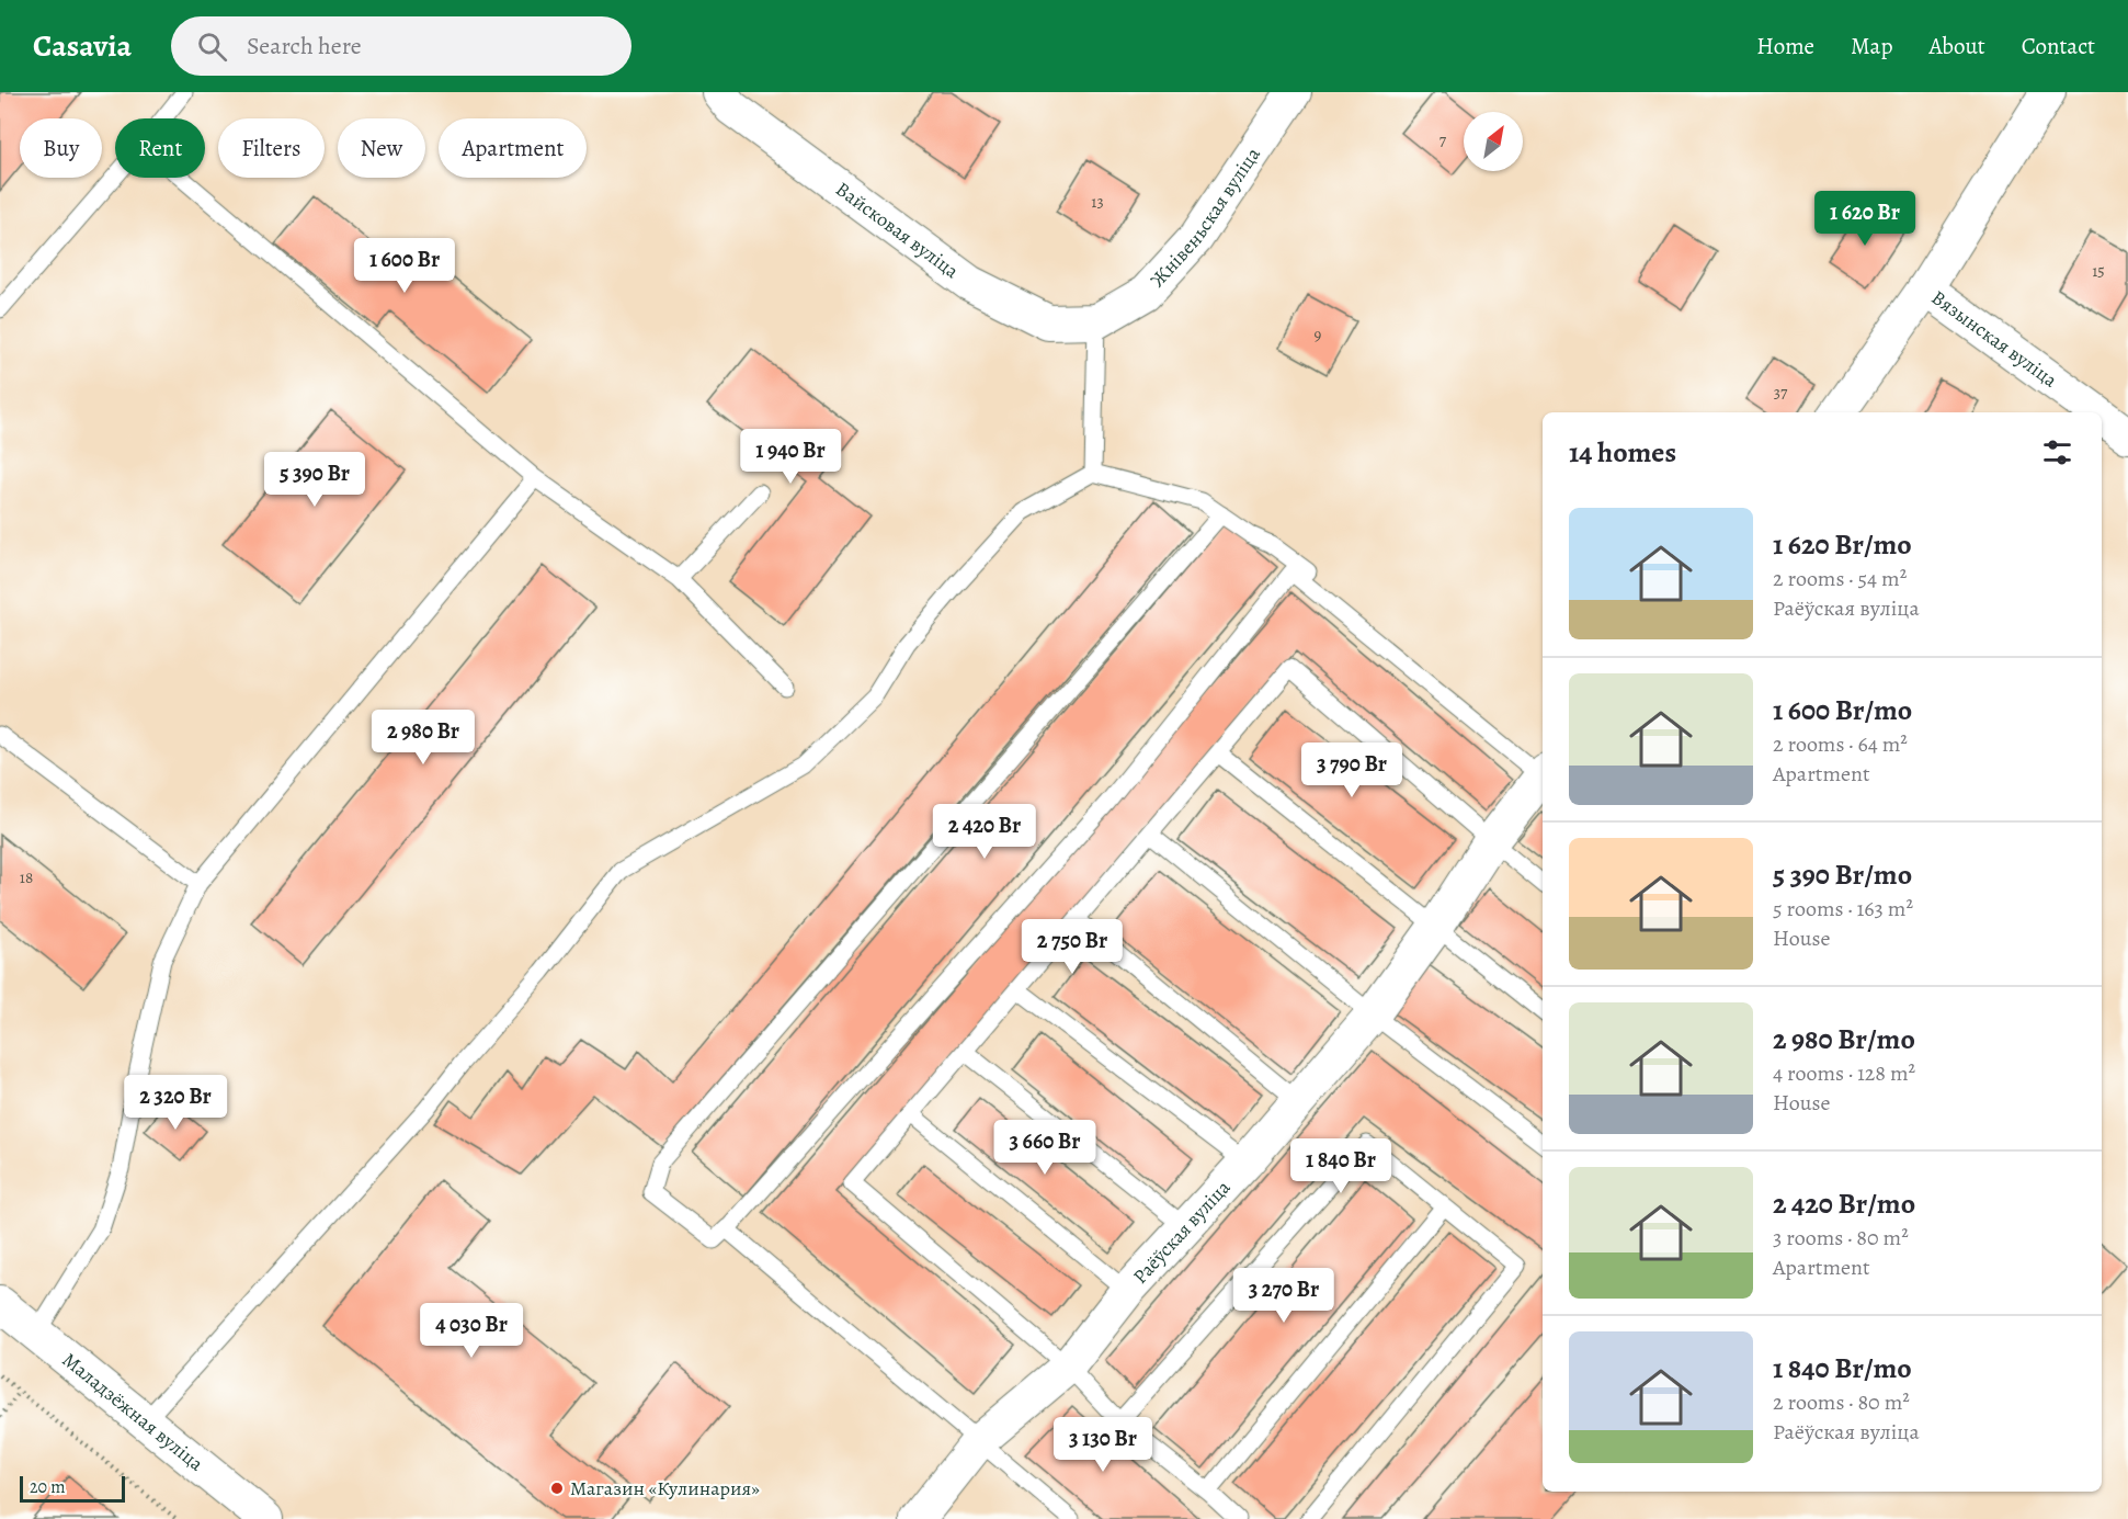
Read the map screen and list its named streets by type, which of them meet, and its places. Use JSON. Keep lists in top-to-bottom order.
{
  "streets": {
    "street": [
      "Жнівеньская вуліца",
      "Вайсковая вуліца",
      "Вязынская вуліца",
      "Раёўская вуліца",
      "Маладзёжная вуліца"
    ]
  },
  "crossings": [
    ["Жнівеньская вуліца", "Вайсковая вуліца"]
  ],
  "places": ["Магазин «Кулинария»"],
  "house_numbers": [
    "7",
    "13",
    "15",
    "9",
    "37",
    "18"
  ],
  "scale_bar": "20 m",
  "north": "top right",
  "page": {
    "header": "Casavia",
    "search": "Search here",
    "nav": [
      "Home",
      "Map",
      "About",
      "Contact"
    ],
    "chip": [
      "Buy",
      "Rent",
      "Filters",
      "New",
      "Apartment"
    ],
    "price": [
      "1 620 Br",
      "1 600 Br",
      "1 940 Br",
      "5 390 Br",
      "2 980 Br",
      "3 790 Br",
      "2 420 Br",
      "2 750 Br",
      "2 320 Br",
      "3 660 Br",
      "1 840 Br",
      "3 270 Br",
      "4 030 Br",
      "3 130 Br"
    ],
    "heading": "14 homes",
    "list": [
      {
        "name": "1 620 Br/mo",
        "note": "2 rooms · 54 m² · Раёўская вуліца"
      },
      {
        "name": "1 600 Br/mo",
        "note": "2 rooms · 64 m² · Apartment"
      },
      {
        "name": "5 390 Br/mo",
        "note": "5 rooms · 163 m² · House"
      },
      {
        "name": "2 980 Br/mo",
        "note": "4 rooms · 128 m² · House"
      },
      {
        "name": "2 420 Br/mo",
        "note": "3 rooms · 80 m² · Apartment"
      },
      {
        "name": "1 840 Br/mo",
        "note": "2 rooms · 80 m² · Раёўская вуліца"
      }
    ],
    "scale": "20 m"
  }
}
